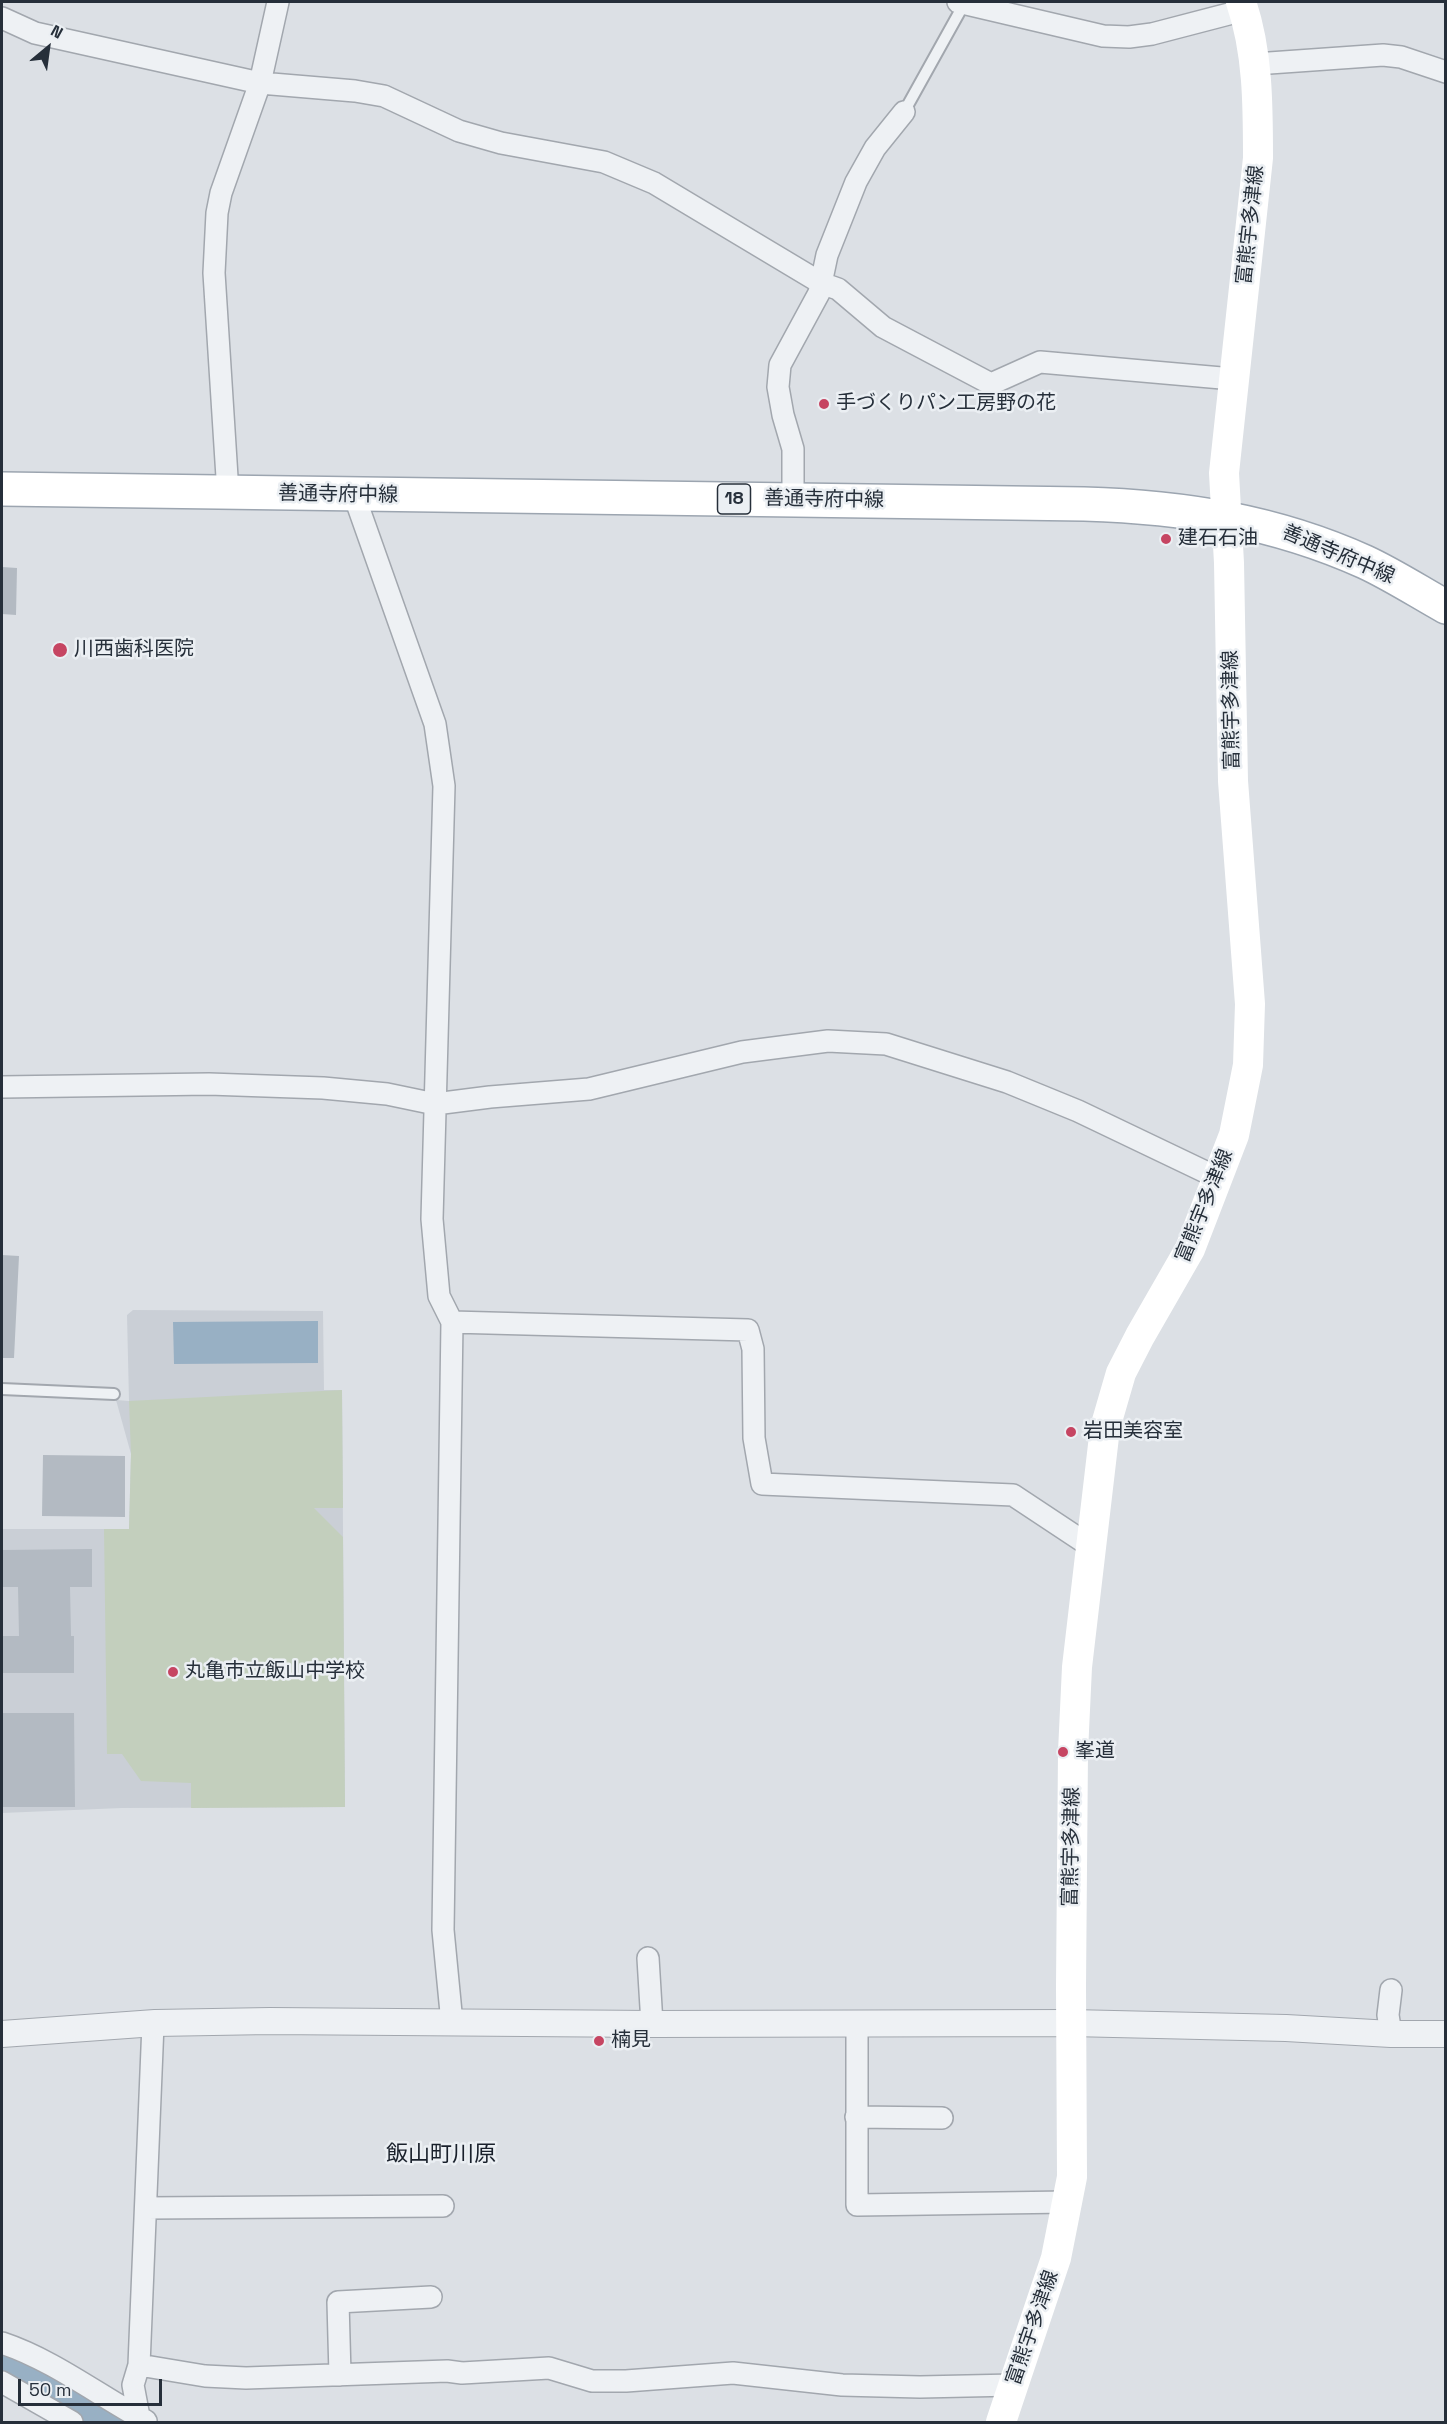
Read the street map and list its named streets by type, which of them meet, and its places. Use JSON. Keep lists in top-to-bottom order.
{
  "streets": {
    "main road": ["富熊宇多津線", "善通寺府中線", "18"]
  },
  "crossings": [
    ["富熊宇多津線", "善通寺府中線"]
  ],
  "districts": ["飯山町川原"],
  "places": [
    "手づくりパン工房野の花",
    "建石石油",
    "川西歯科医院",
    "岩田美容室",
    "丸亀市立飯山中学校",
    "峯道",
    "楠見"
  ],
  "scale_bar": "50 m",
  "north": "top right"
}
